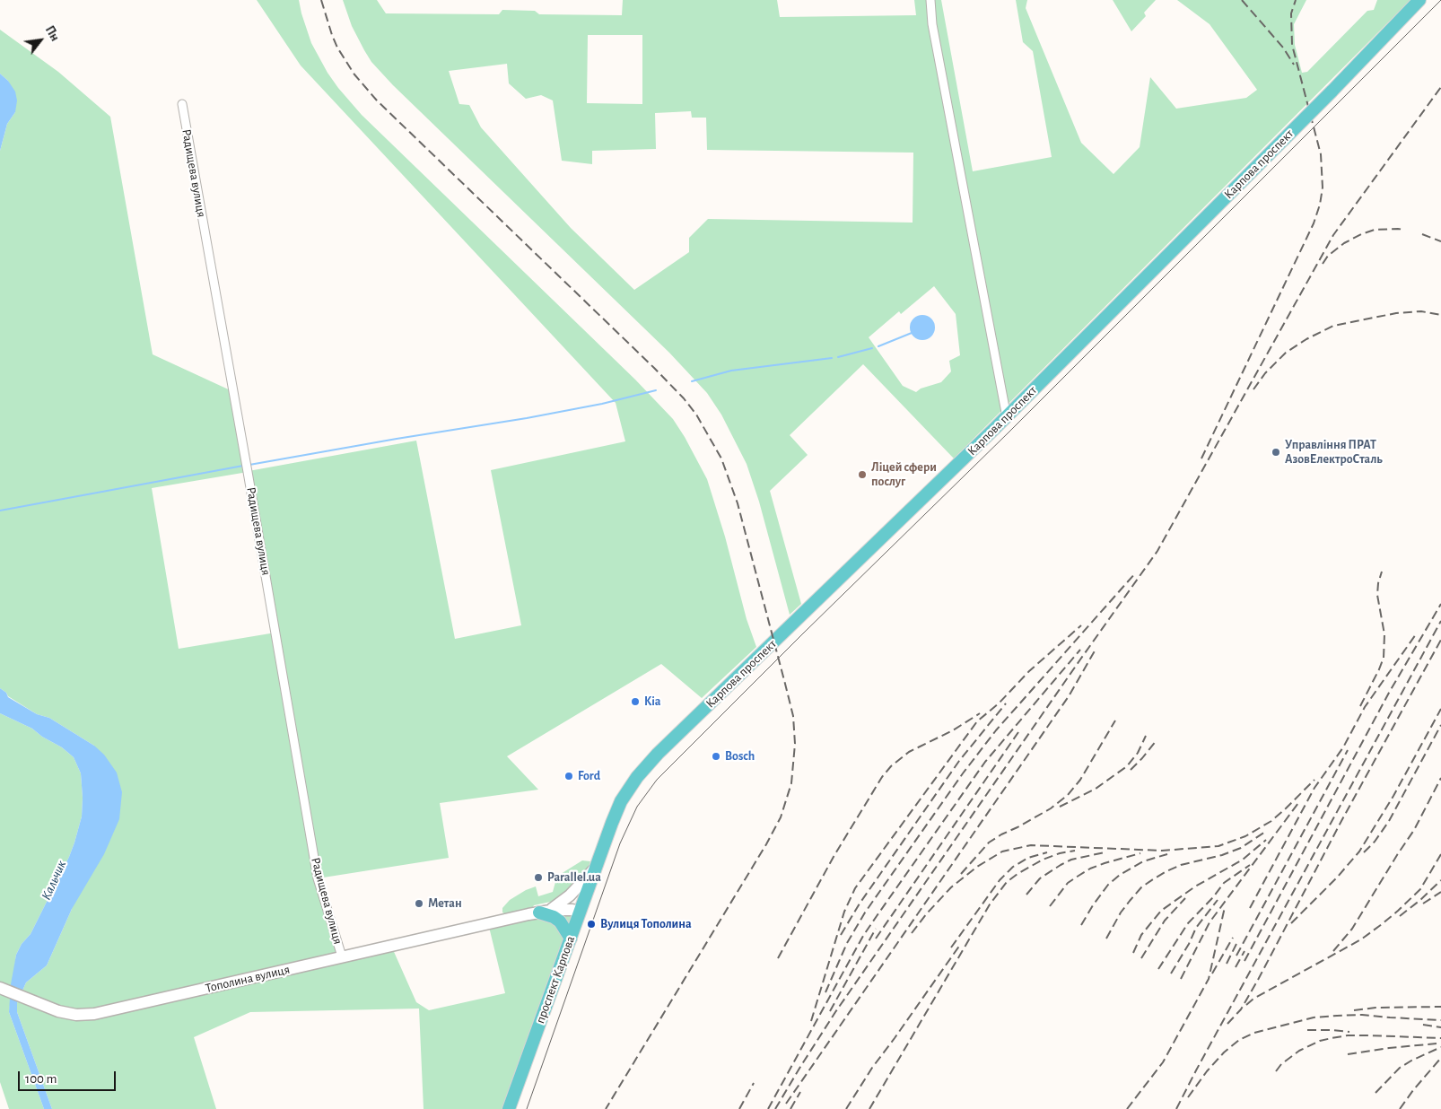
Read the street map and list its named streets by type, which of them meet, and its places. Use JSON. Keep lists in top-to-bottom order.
{
  "streets": {
    "main road": ["Карпова проспект", "Тополина вулиця", "проспект Карпова"],
    "street": ["Радищева вулиця"]
  },
  "crossings": [
    ["Карпова проспект", "проспект Карпова"],
    ["Радищева вулиця", "Тополина вулиця"]
  ],
  "water": ["Кальчик"],
  "places": [
    "Управління ПРАТ АзовЕлектроСталь",
    "Ліцей сфери послуг",
    "Kia",
    "Bosch",
    "Ford",
    "Parallel.ua",
    "Метан",
    "Вулиця Тополина"
  ],
  "scale_bar": "100 m",
  "north": "top right"
}
